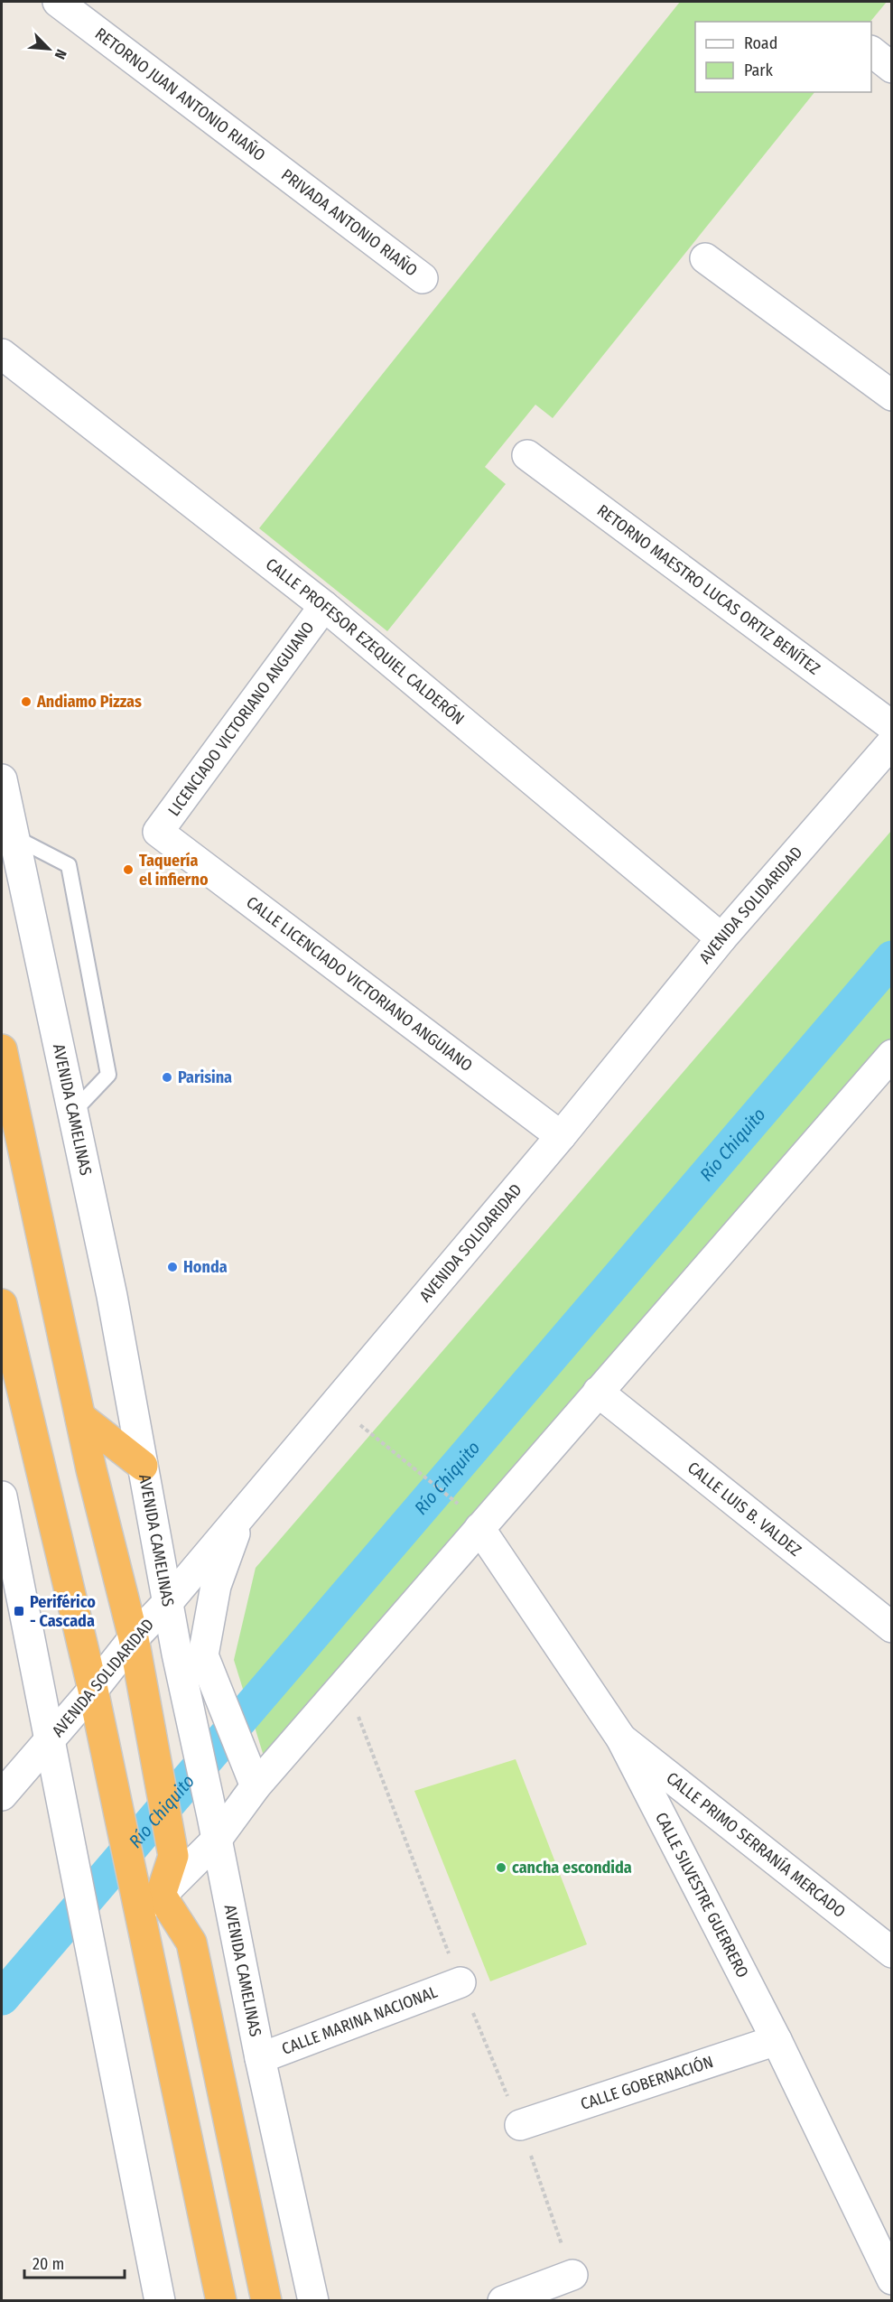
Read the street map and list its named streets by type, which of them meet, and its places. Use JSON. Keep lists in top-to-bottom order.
{
  "streets": {
    "street": [
      "RETORNO JUAN ANTONIO RIAÑO",
      "PRIVADA ANTONIO RIAÑO",
      "RETORNO MAESTRO LUCAS ORTIZ BENÍTEZ",
      "CALLE PROFESOR EZEQUIEL CALDERÓN",
      "LICENCIADO VICTORIANO ANGUIANO",
      "AVENIDA SOLIDARIDAD",
      "CALLE LICENCIADO VICTORIANO ANGUIANO",
      "AVENIDA CAMELINAS",
      "CALLE LUIS B. VALDEZ",
      "CALLE PRIMO SERRANÍA MERCADO",
      "CALLE SILVESTRE GUERRERO",
      "CALLE MARINA NACIONAL",
      "CALLE GOBERNACIÓN"
    ]
  },
  "crossings": [
    ["RETORNO JUAN ANTONIO RIAÑO", "PRIVADA ANTONIO RIAÑO"],
    ["CALLE PROFESOR EZEQUIEL CALDERÓN", "LICENCIADO VICTORIANO ANGUIANO"],
    ["CALLE PROFESOR EZEQUIEL CALDERÓN", "AVENIDA SOLIDARIDAD"],
    ["LICENCIADO VICTORIANO ANGUIANO", "CALLE LICENCIADO VICTORIANO ANGUIANO"],
    ["AVENIDA SOLIDARIDAD", "CALLE LICENCIADO VICTORIANO ANGUIANO"],
    ["AVENIDA SOLIDARIDAD", "AVENIDA CAMELINAS"],
    ["AVENIDA CAMELINAS", "CALLE MARINA NACIONAL"],
    ["CALLE PRIMO SERRANÍA MERCADO", "CALLE SILVESTRE GUERRERO"],
    ["CALLE SILVESTRE GUERRERO", "CALLE GOBERNACIÓN"]
  ],
  "water": ["Río Chiquito"],
  "places": {
    "other": [
      "Andiamo Pizzas",
      "Taquería el infierno",
      "Parisina",
      "Honda",
      "cancha escondida"
    ],
    "transit": ["Periférico - Cascada"]
  },
  "legend": ["Road", "Park"],
  "scale_bar": "20 m",
  "north": "bottom right"
}
